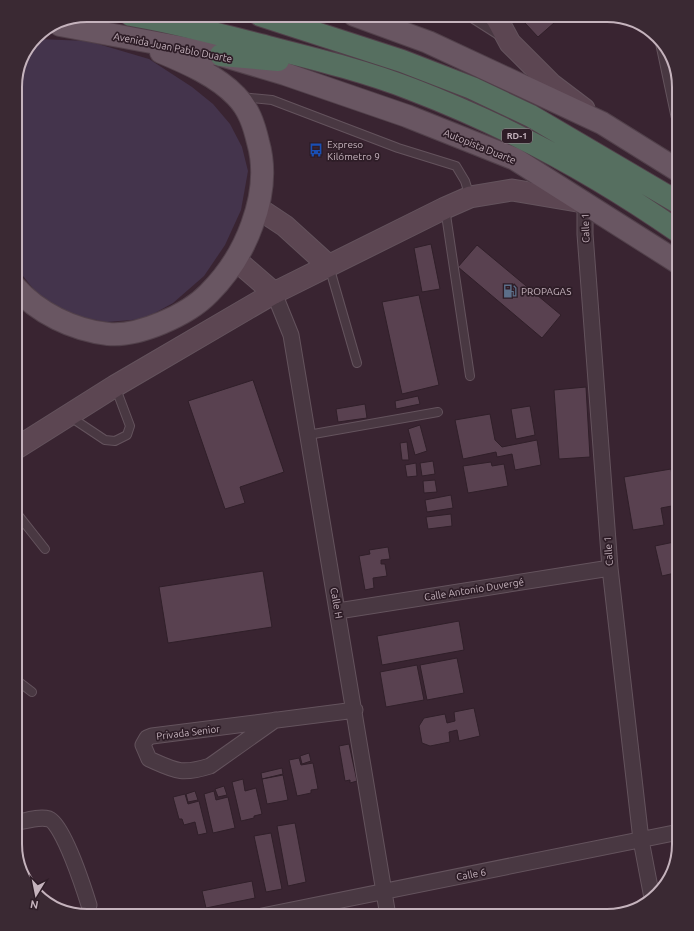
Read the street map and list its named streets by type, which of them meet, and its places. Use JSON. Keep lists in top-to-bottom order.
{
  "streets": {
    "highway": ["RD-1"],
    "main road": ["Avenida Juan Pablo Duarte", "Autopista Duarte"],
    "street": [
      "Calle 1",
      "Calle Antonio Duvergé",
      "Calle H",
      "Privada Senior",
      "Calle 6"
    ]
  },
  "crossings": [
    ["Avenida Juan Pablo Duarte", "Autopista Duarte"],
    ["Autopista Duarte", "Calle 1"],
    ["Calle 1", "Calle Antonio Duvergé"],
    ["Calle 1", "Calle 6"],
    ["Calle Antonio Duvergé", "Calle H"],
    ["Calle H", "Privada Senior"],
    ["Calle H", "Calle 6"]
  ],
  "places": {
    "bus stop": ["Expreso Kilómetro 9"],
    "fuel station": ["PROPAGAS"]
  },
  "north": "bottom"
}
